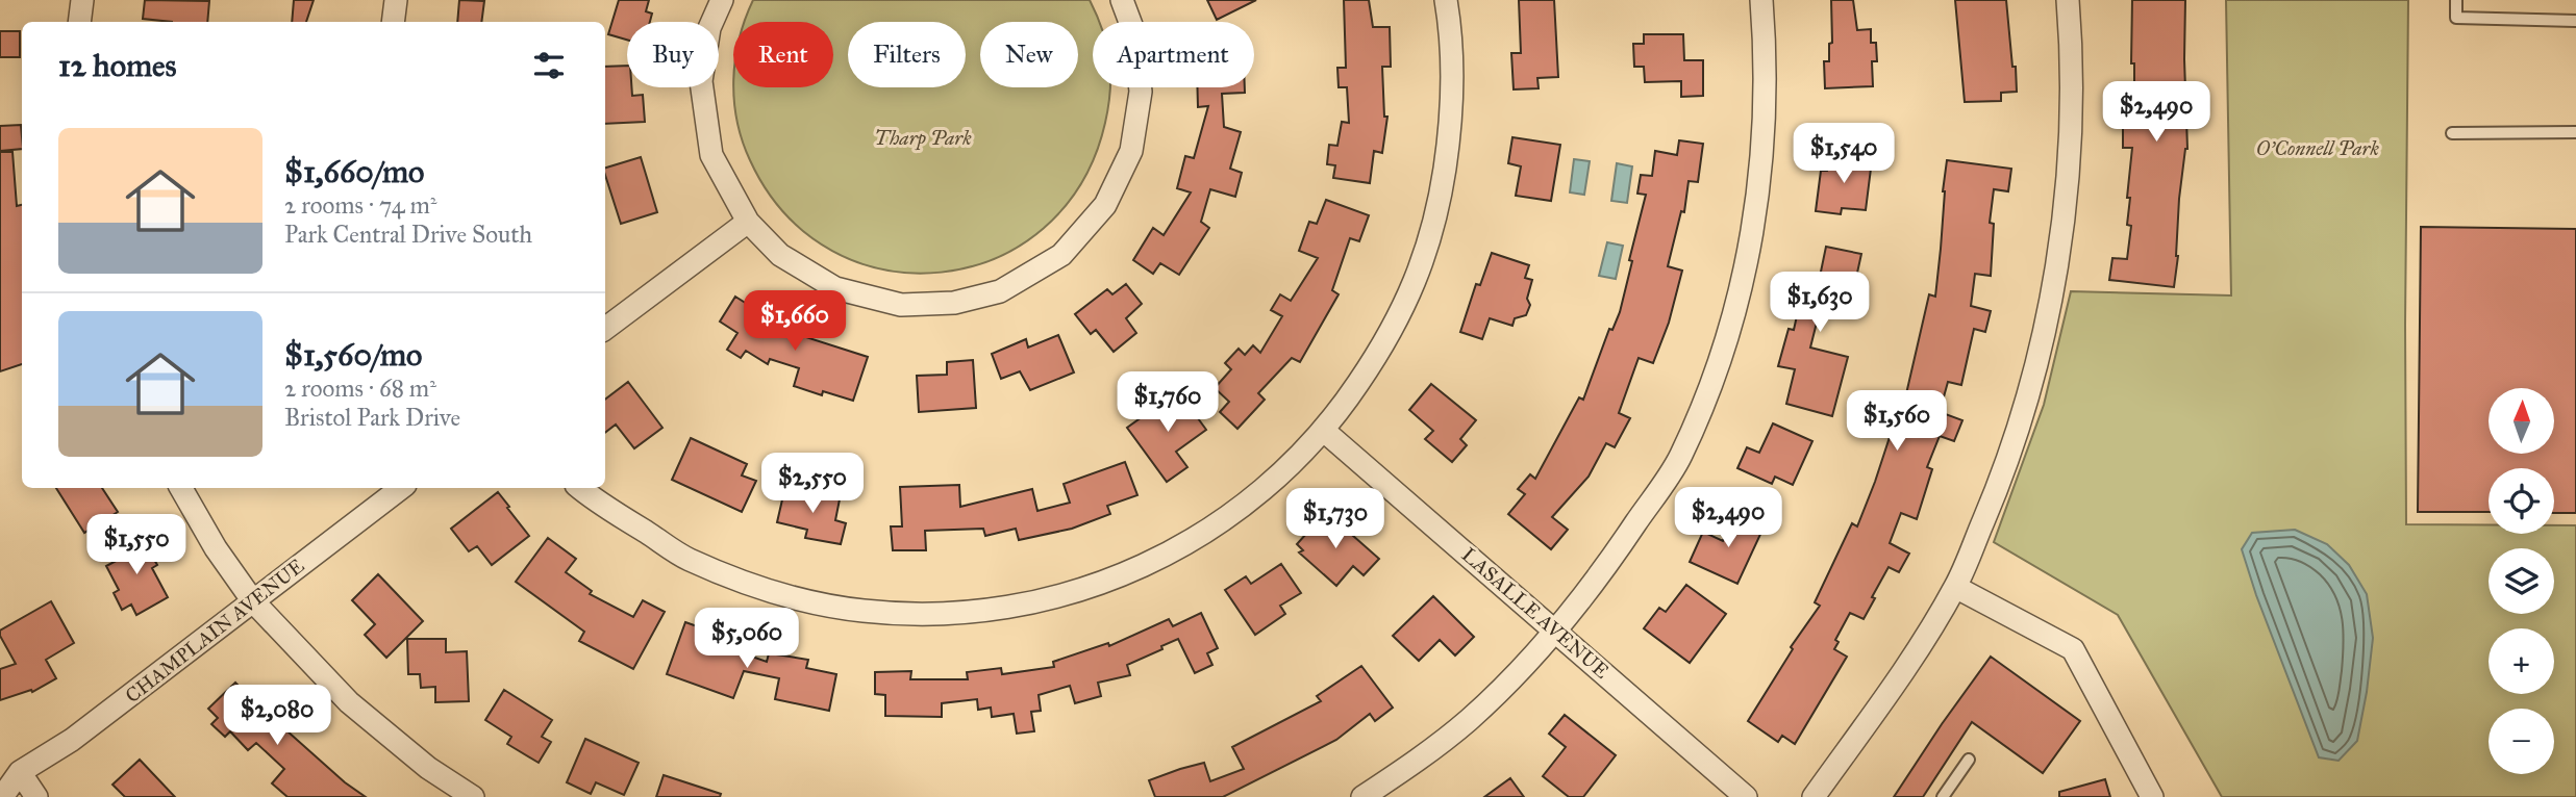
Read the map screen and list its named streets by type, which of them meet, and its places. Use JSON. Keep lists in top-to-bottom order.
{
  "streets": {
    "street": ["LASALLE AVENUE", "CHAMPLAIN AVENUE"]
  },
  "parks": ["Tharp Park", "O’Connell Park"],
  "north": "top",
  "page": {
    "chip": [
      "Buy",
      "Rent",
      "Filters",
      "New",
      "Apartment"
    ],
    "heading": "12 homes",
    "price": [
      "$2,490",
      "$1,540",
      "$1,630",
      "$1,660",
      "$1,760",
      "$1,560",
      "$2,550",
      "$2,490",
      "$1,730",
      "$1,550",
      "$5,060",
      "$2,080"
    ],
    "list": [
      {
        "name": "$1,660/mo",
        "note": "2 rooms · 74 m² · Park Central Drive South"
      },
      {
        "name": "$1,560/mo",
        "note": "2 rooms · 68 m² · Bristol Park Drive"
      }
    ],
    "map_buttons": ["+", "−"]
  }
}
